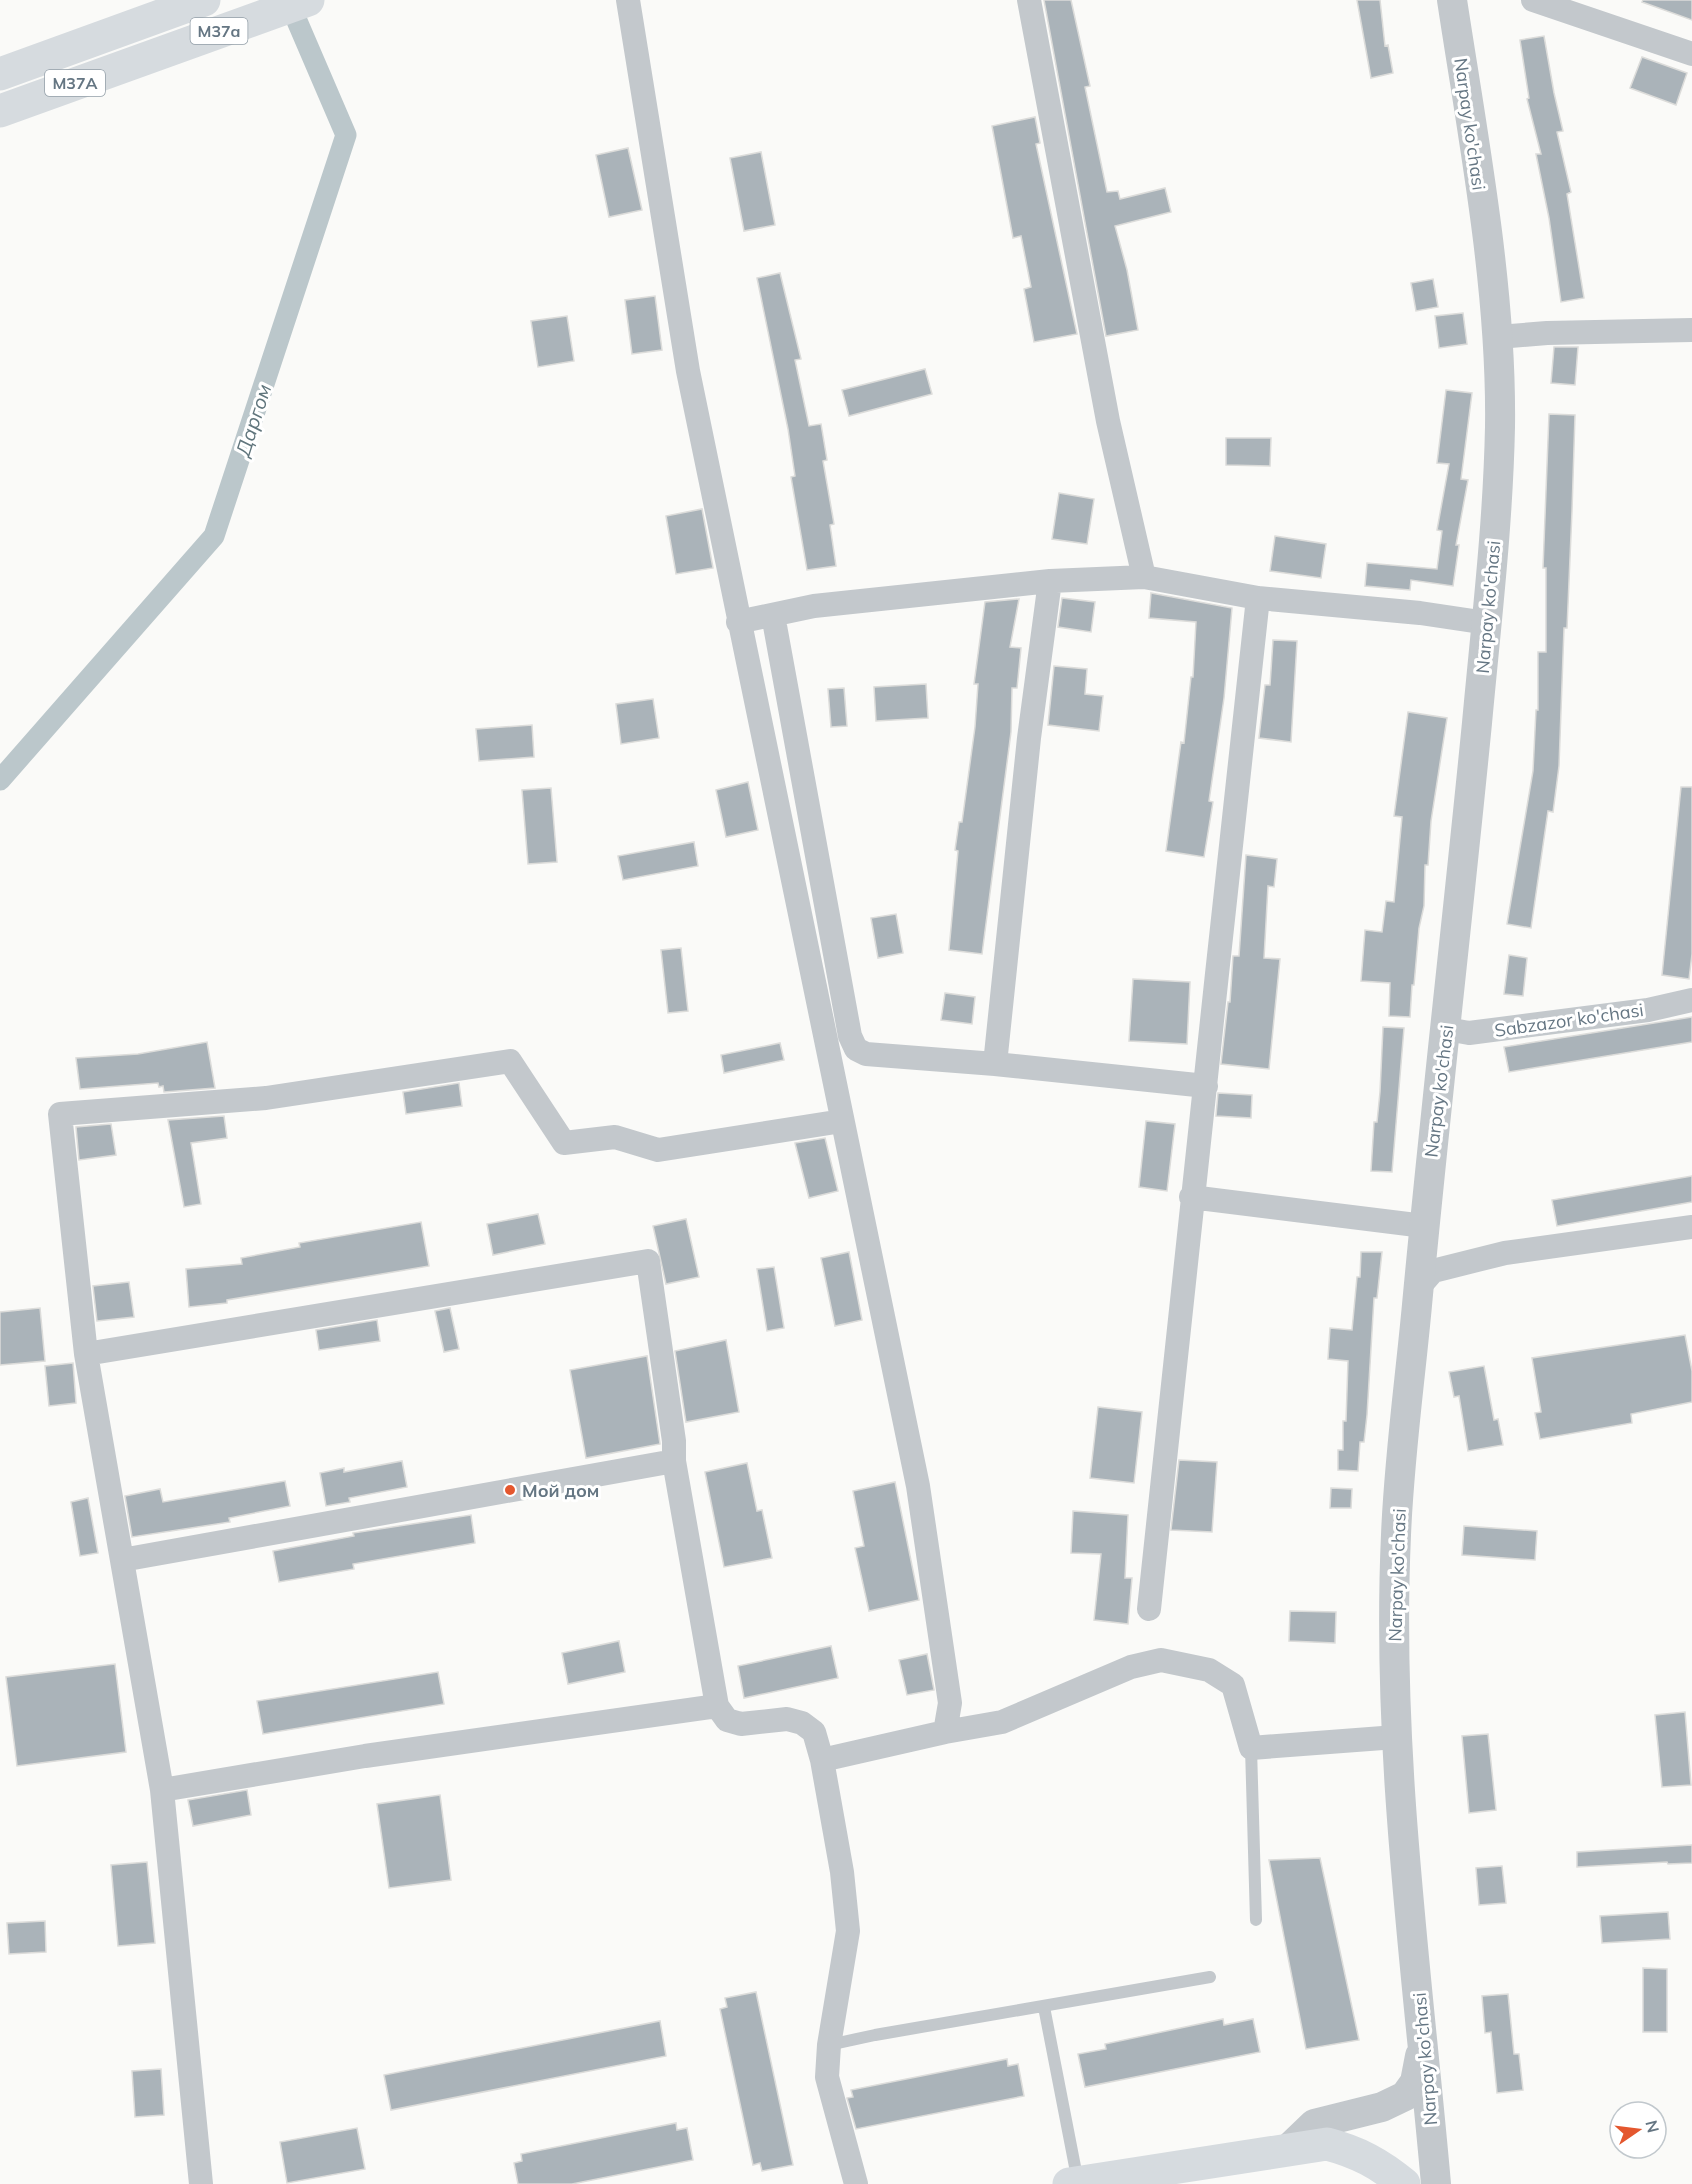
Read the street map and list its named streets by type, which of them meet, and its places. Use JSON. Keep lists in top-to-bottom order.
{
  "streets": {
    "main road": ["M37a", "M37A"],
    "street": ["Narpay ko'chasi", "Sabzazor ko'chasi"]
  },
  "crossings": [
    ["M37a", "M37A"],
    ["Narpay ko'chasi", "Sabzazor ko'chasi"]
  ],
  "water": ["Даргом"],
  "places": ["Мой дом"],
  "north": "right"
}
